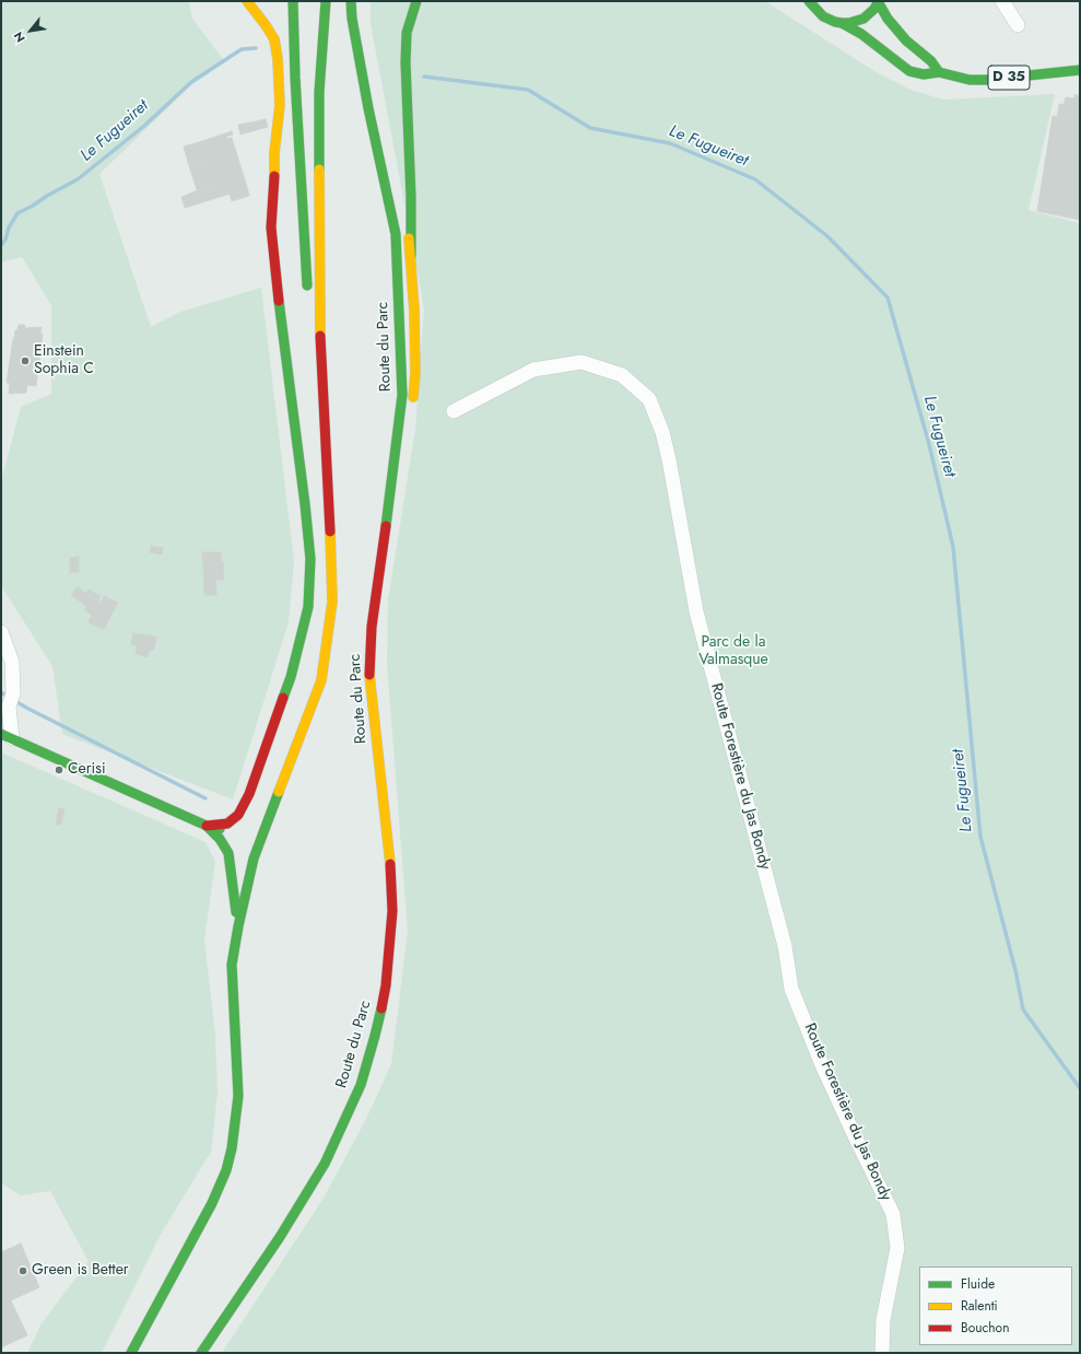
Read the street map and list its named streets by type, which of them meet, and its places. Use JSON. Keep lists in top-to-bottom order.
{
  "streets": {
    "main road": ["D 35", "Route du Parc"],
    "street": ["Route Forestière du Jas Bondy"]
  },
  "water": ["Le Fugueiret"],
  "parks": ["Parc de la Valmasque"],
  "places": ["Einstein Sophia C", "Cerisi", "Green is Better"],
  "legend": ["Fluide", "Ralenti", "Bouchon"],
  "north": "bottom left"
}
